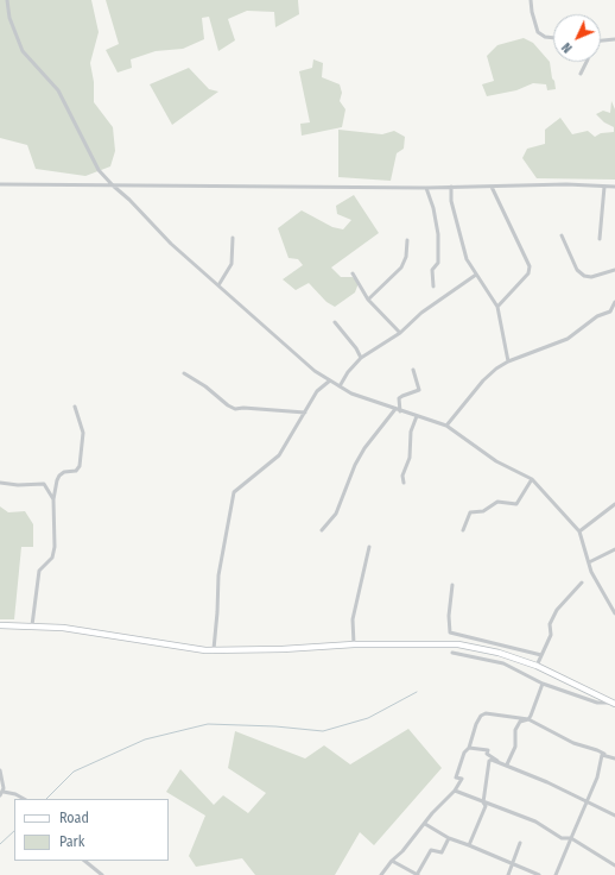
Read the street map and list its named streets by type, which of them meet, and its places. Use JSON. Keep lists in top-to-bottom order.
{
  "legend": ["Road", "Park"],
  "north": "bottom left"
}
